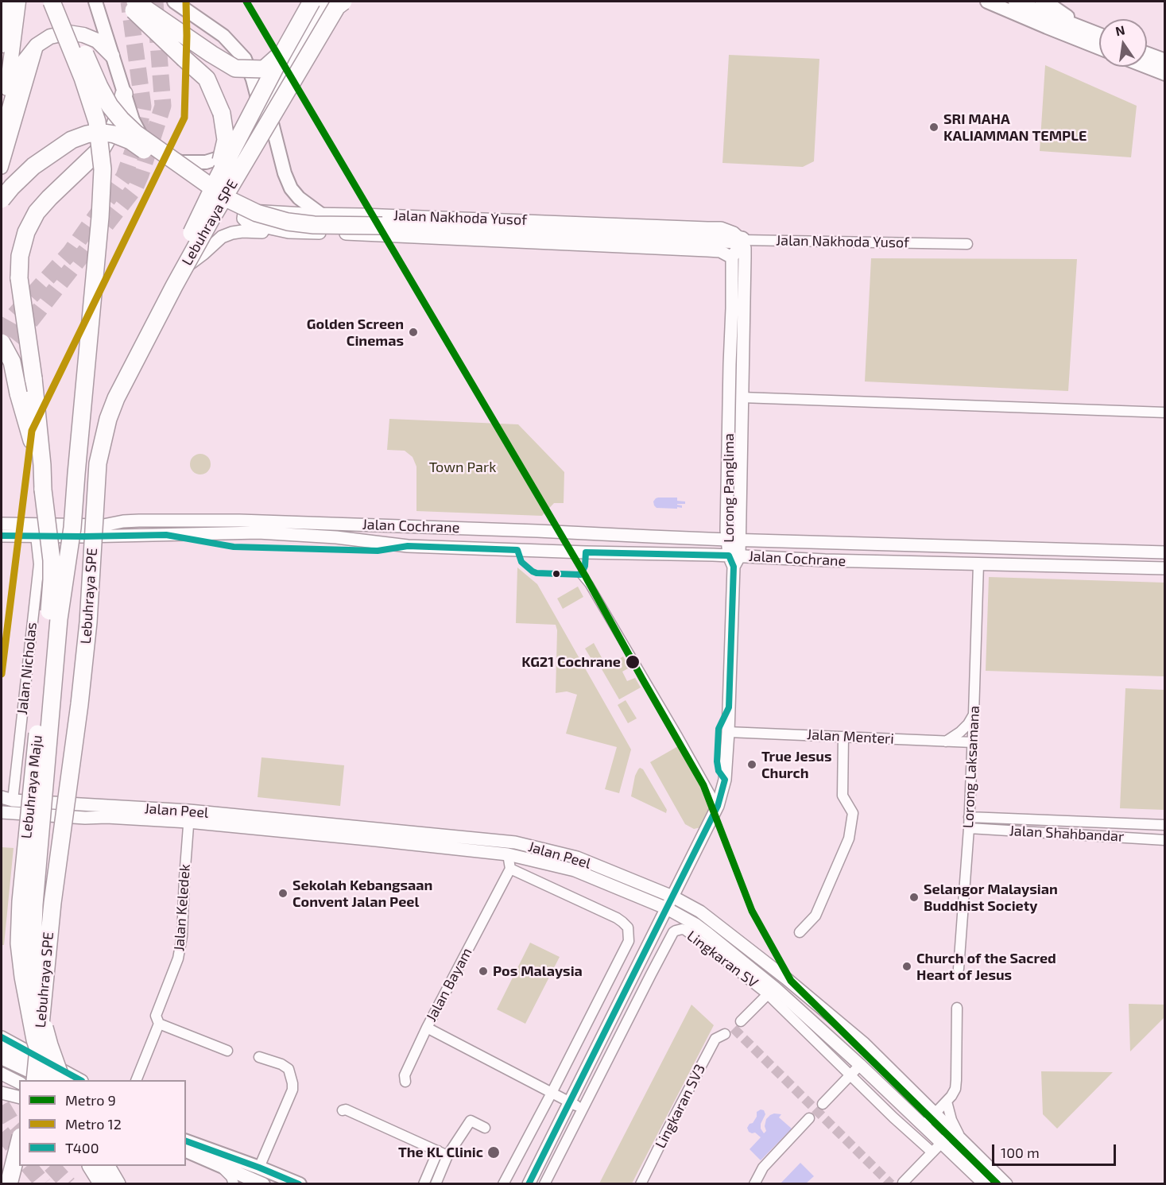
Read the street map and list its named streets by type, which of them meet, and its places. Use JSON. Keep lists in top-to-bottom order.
{
  "streets": {
    "highway": ["Lebuhraya SPE", "Lebuhraya Maju"],
    "street": [
      "Jalan Nakhoda Yusof",
      "Lorong Panglima",
      "Jalan Cochrane",
      "Jalan Nicholas",
      "Jalan Menteri",
      "Lorong Laksamana",
      "Jalan Peel",
      "Jalan Shahbandar",
      "Jalan Keledek",
      "Lingkaran SV",
      "Jalan Bayam",
      "Lingkaran SV3"
    ]
  },
  "crossings": [
    ["Jalan Nakhoda Yusof", "Lorong Panglima"],
    ["Lorong Panglima", "Jalan Cochrane"],
    ["Jalan Cochrane", "Jalan Nicholas"],
    ["Jalan Cochrane", "Lorong Laksamana"],
    ["Jalan Nicholas", "Jalan Peel"],
    ["Jalan Menteri", "Lorong Laksamana"],
    ["Lorong Laksamana", "Jalan Shahbandar"],
    ["Jalan Peel", "Jalan Keledek"],
    ["Jalan Peel", "Lingkaran SV"],
    ["Lingkaran SV", "Jalan Bayam"]
  ],
  "parks": ["Town Park"],
  "places": [
    "SRI MAHA KALIAMMAN TEMPLE",
    "Golden Screen Cinemas",
    "KG21 Cochrane",
    "True Jesus Church",
    "Sekolah Kebangsaan Convent Jalan Peel",
    "Selangor Malaysian Buddhist Society",
    "Church of the Sacred Heart of Jesus",
    "Pos Malaysia",
    "The KL Clinic"
  ],
  "lines": ["metro line 9", "metro line 12", "transit line T400"],
  "legend": ["Metro 9", "Metro 12", "T400"],
  "scale_bar": "100 m",
  "north": "top"
}
